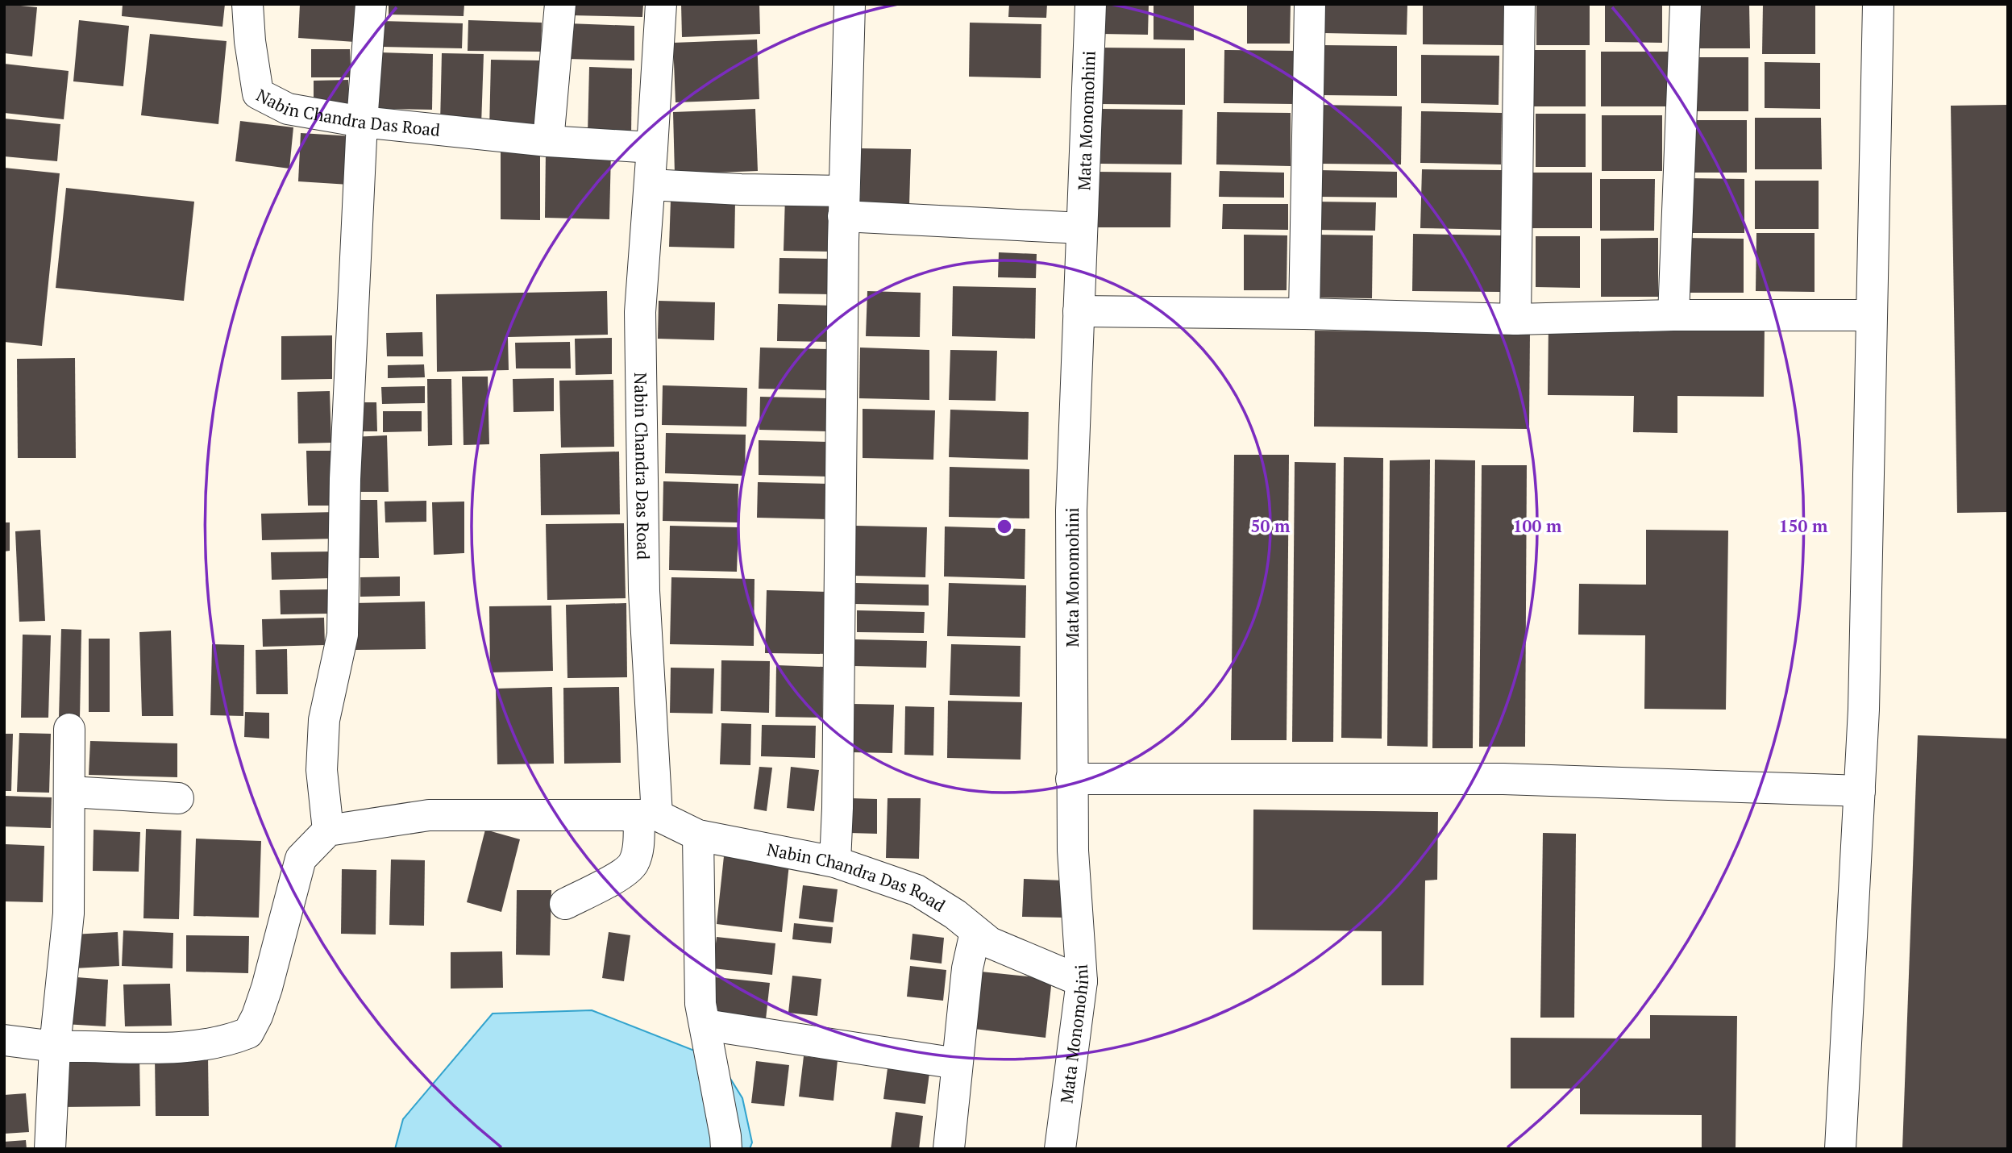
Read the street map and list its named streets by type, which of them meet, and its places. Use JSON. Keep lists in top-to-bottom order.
{
  "streets": {
    "street": ["Nabin Chandra Das Road", "Mata Monomohini"]
  },
  "crossings": [
    ["Nabin Chandra Das Road", "Mata Monomohini"]
  ],
  "rings": ["50 m", "100 m", "150 m"]
}
